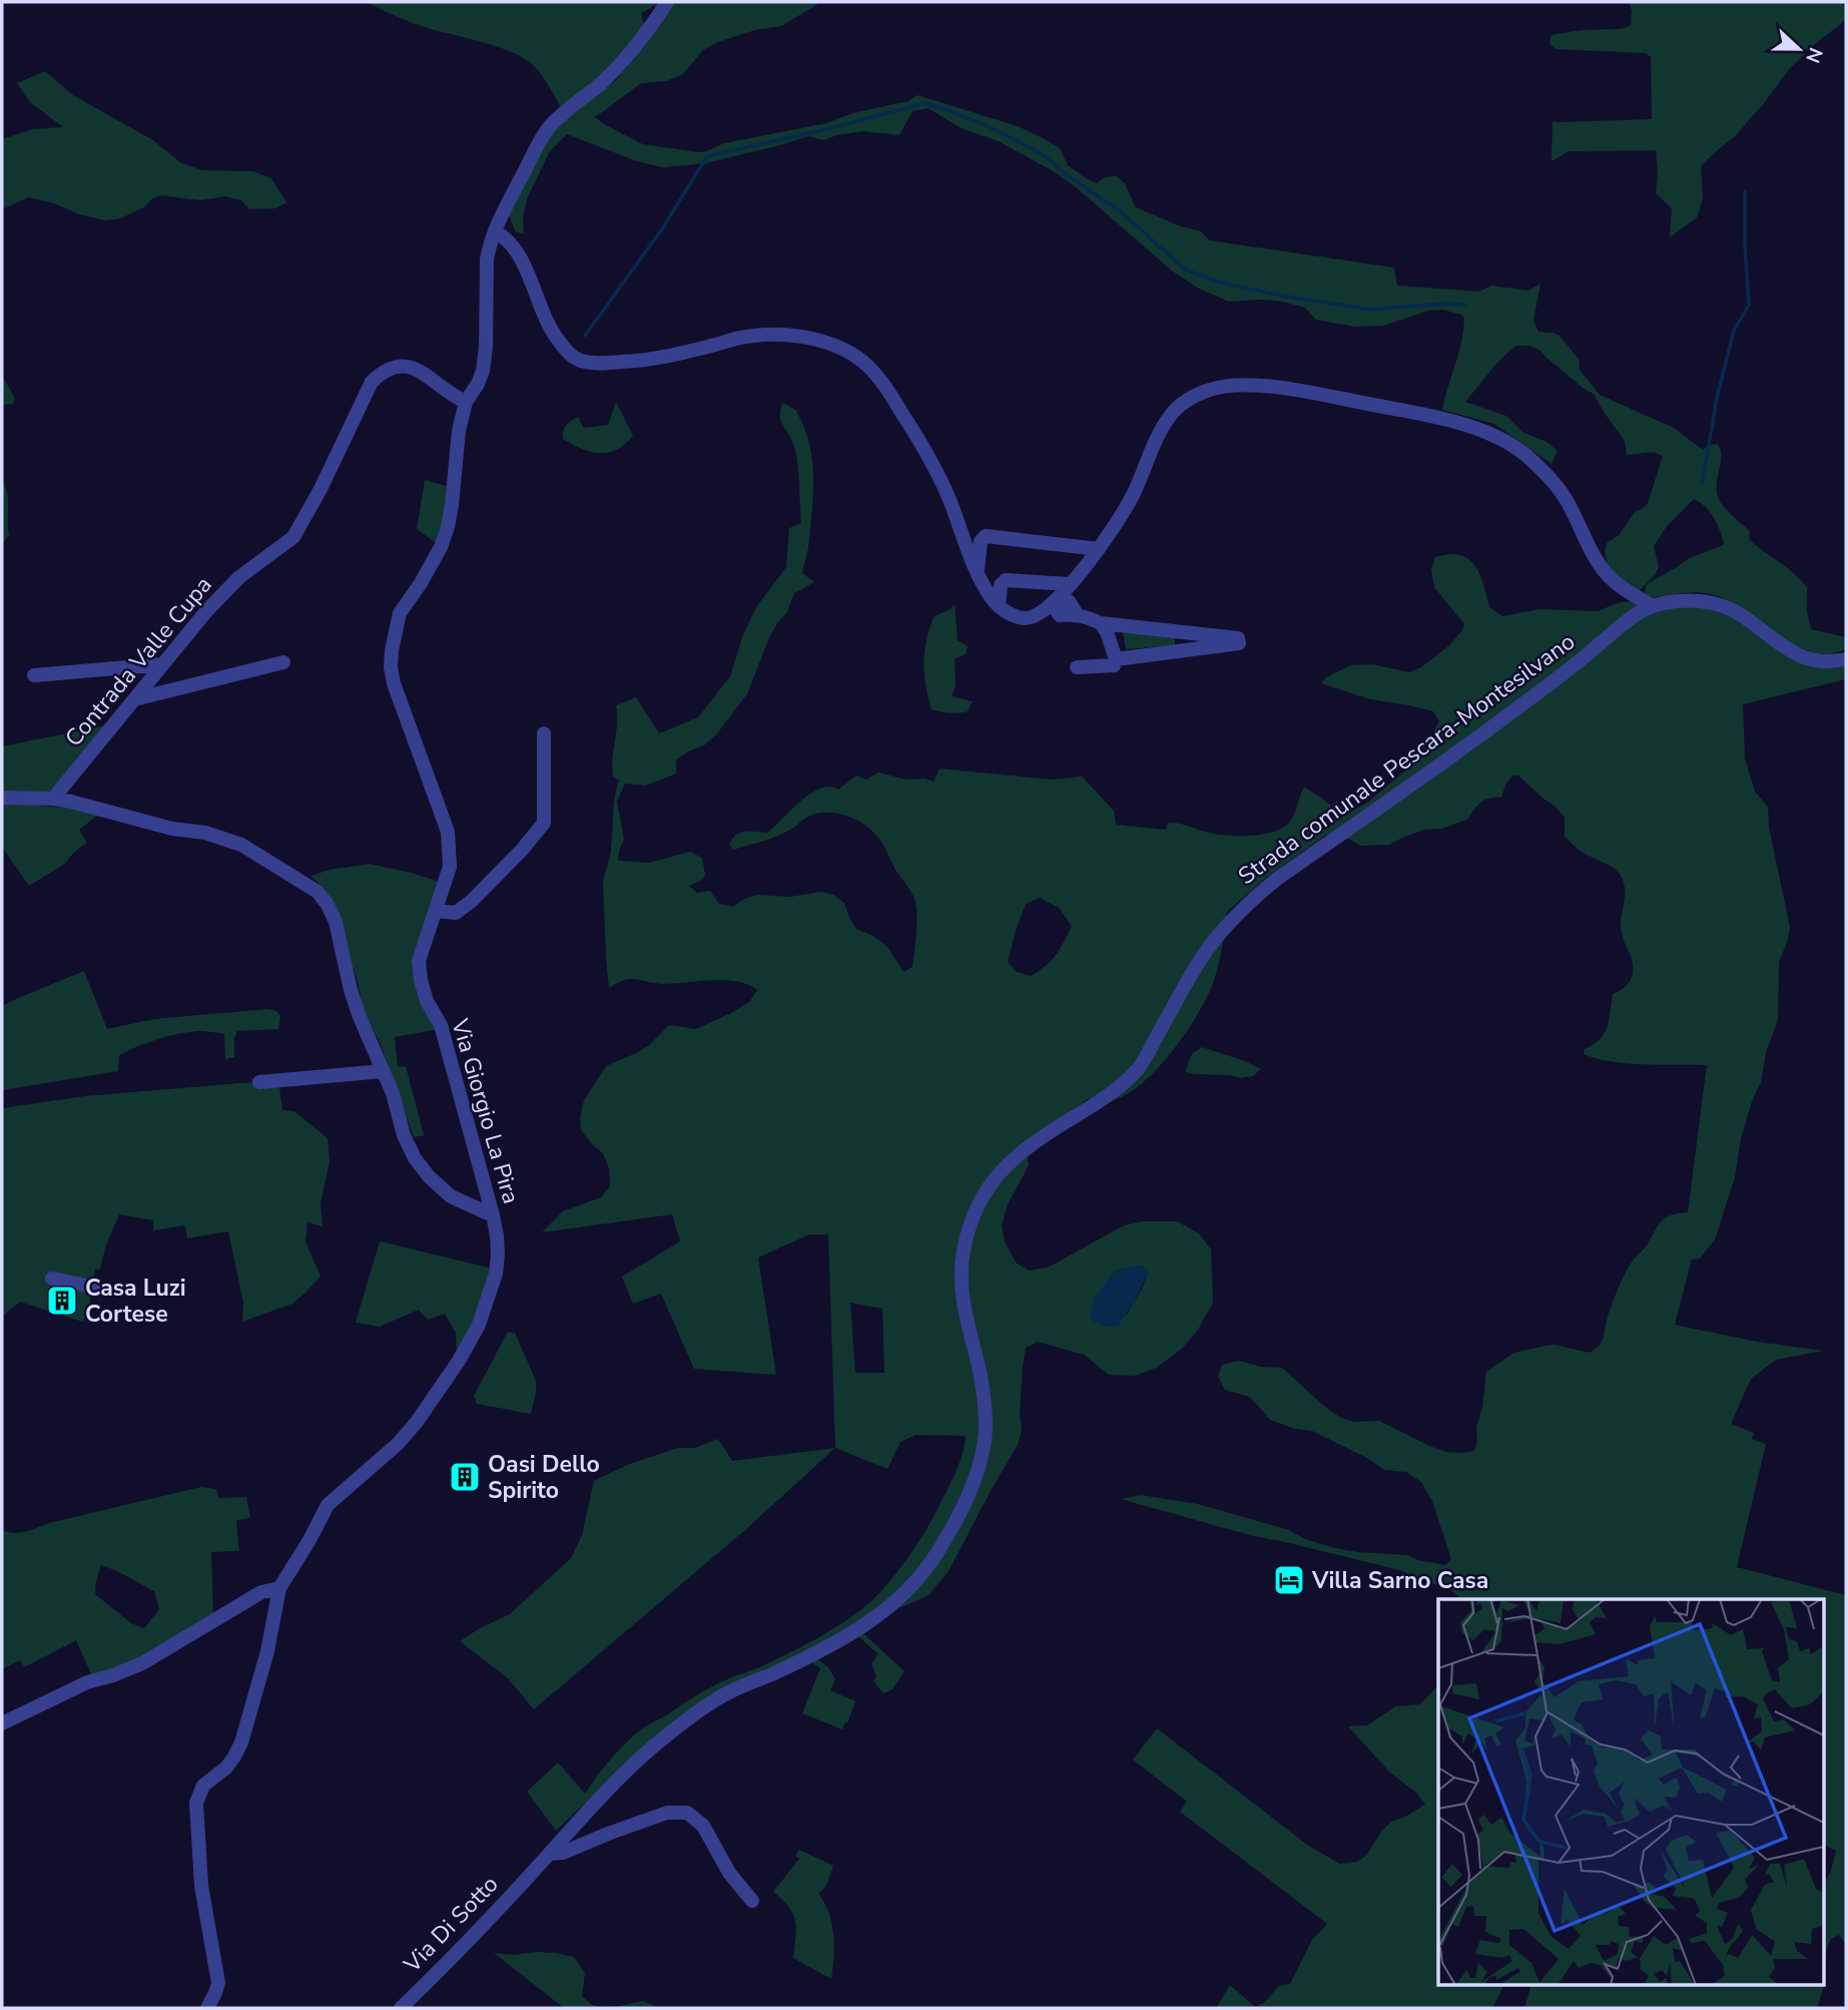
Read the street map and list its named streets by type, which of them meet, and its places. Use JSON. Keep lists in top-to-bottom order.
{
  "streets": {
    "street": [
      "Contrada Valle Cupa",
      "Strada comunale Pescara-Montesilvano",
      "Via Giorgio La Pira",
      "Via Di Sotto"
    ]
  },
  "crossings": [
    ["Contrada Valle Cupa", "Via Giorgio La Pira"],
    ["Strada comunale Pescara-Montesilvano", "Via Di Sotto"]
  ],
  "places": {
    "building": ["Casa Luzi Cortese", "Oasi Dello Spirito"],
    "hotel": ["Villa Sarno Casa"]
  },
  "north": "right"
}
